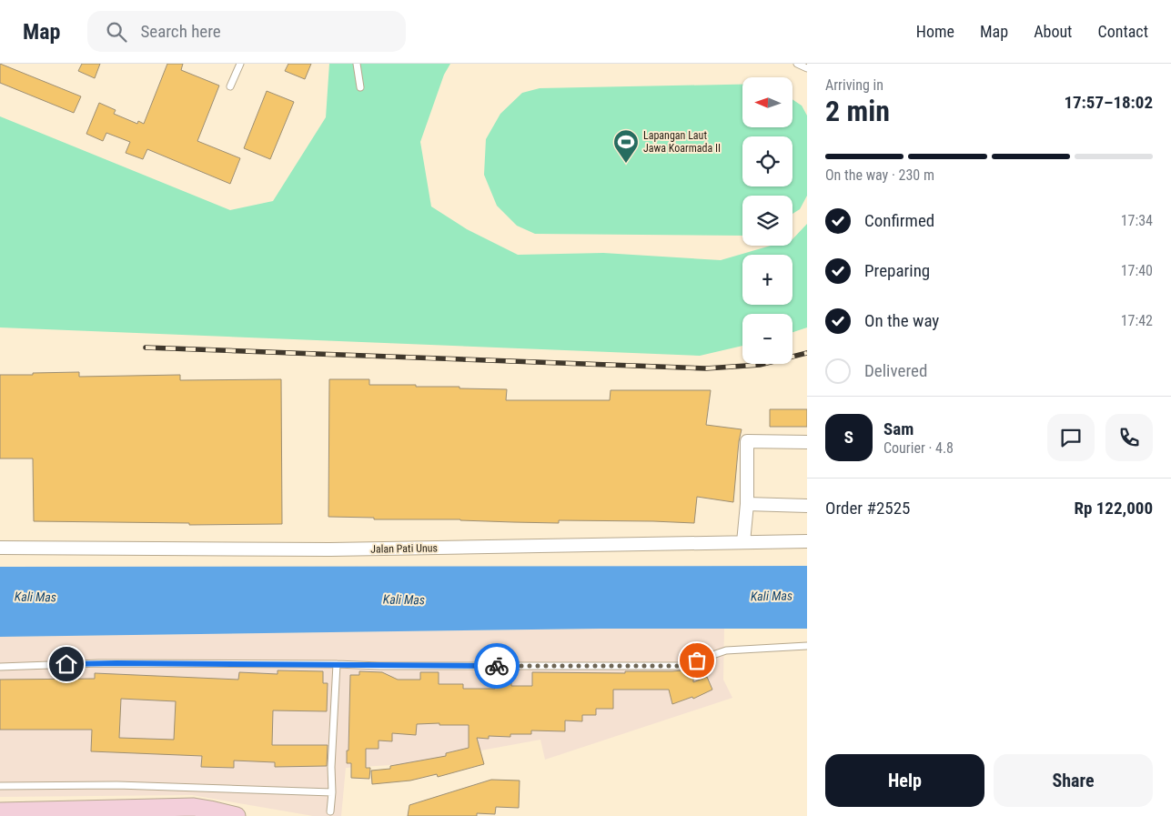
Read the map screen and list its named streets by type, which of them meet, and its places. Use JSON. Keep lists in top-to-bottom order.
{
  "streets": {
    "street": ["Jalan Pati Unus"]
  },
  "water": ["Kali Mas"],
  "places": {
    "sports": ["Lapangan Laut Jawa Koarmada II"]
  },
  "north": "left",
  "page": {
    "header": "Map",
    "search": "Search here",
    "nav": [
      "Home",
      "Map",
      "About",
      "Contact"
    ],
    "heading": ["2 min", "Arriving in", "17:57–18:02"],
    "panel": [
      "Sam",
      "Courier · 4.8",
      "Order #2525",
      "Rp 122,000"
    ],
    "map_buttons": ["+", "−"],
    "bar": "On the way · 230 m",
    "list": [
      ["Confirmed", "17:34"],
      ["Preparing", "17:40"],
      ["On the way", "17:42"],
      "Delivered"
    ],
    "round": "S",
    "buttons": ["Help", "Share"]
  }
}
